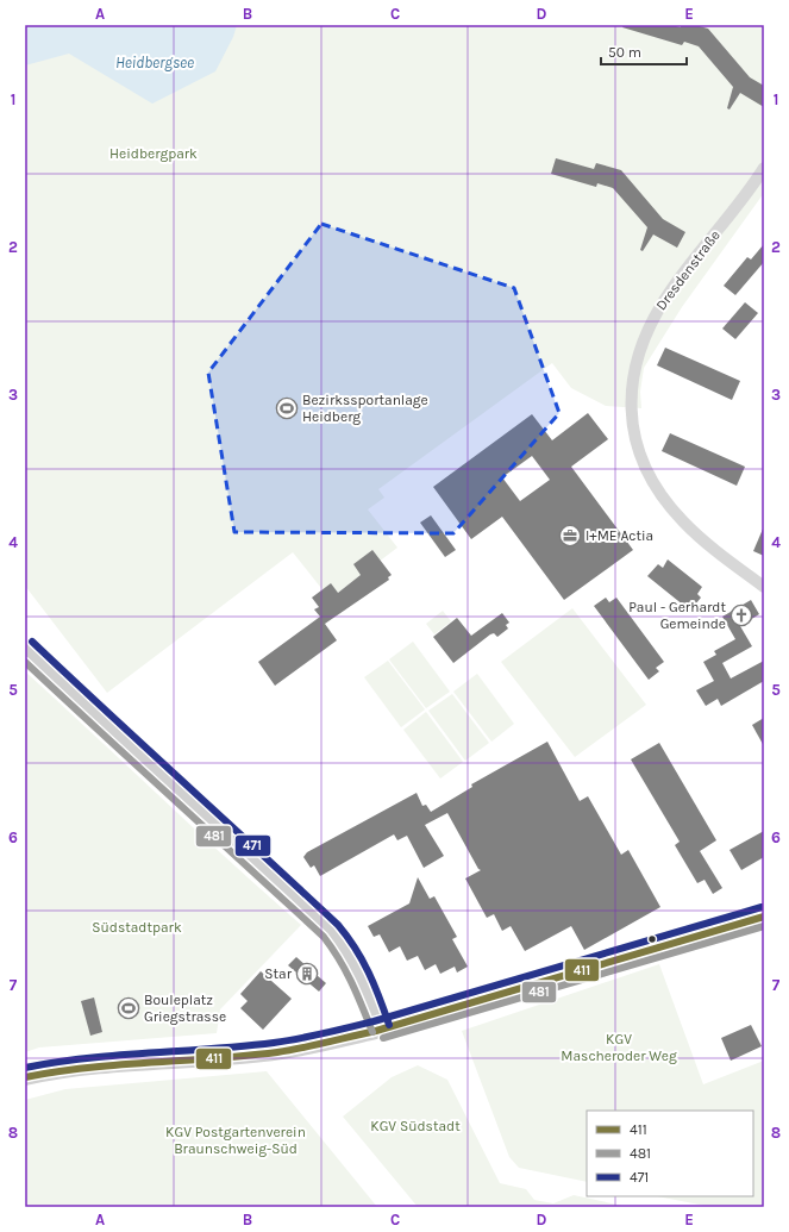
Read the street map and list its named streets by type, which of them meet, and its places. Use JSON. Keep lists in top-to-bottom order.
{
  "streets": {
    "street": ["Dresdenstraße"]
  },
  "water": ["Heidbergsee"],
  "parks": [
    "Heidbergpark",
    "Südstadtpark",
    "KGV Mascheroder Weg",
    "KGV Südstadt",
    "KGV Postgartenverein Braunschweig-Süd"
  ],
  "places": {
    "sports": ["Bezirkssportanlage Heidberg", "Bouleplatz Griegstrasse"],
    "office": ["I+ME Actia"],
    "church": ["Paul - Gerhardt Gemeinde"],
    "building": ["Star"]
  },
  "lines": ["transit line 471", "transit line 481", "transit line 411"],
  "legend": ["411", "481", "471"],
  "scale_bar": "50 m",
  "grid": {
    "columns": [
      "A",
      "B",
      "C",
      "D",
      "E"
    ],
    "rows": [
      "1",
      "2",
      "3",
      "4",
      "5",
      "6",
      "7",
      "8"
    ]
  }
}
